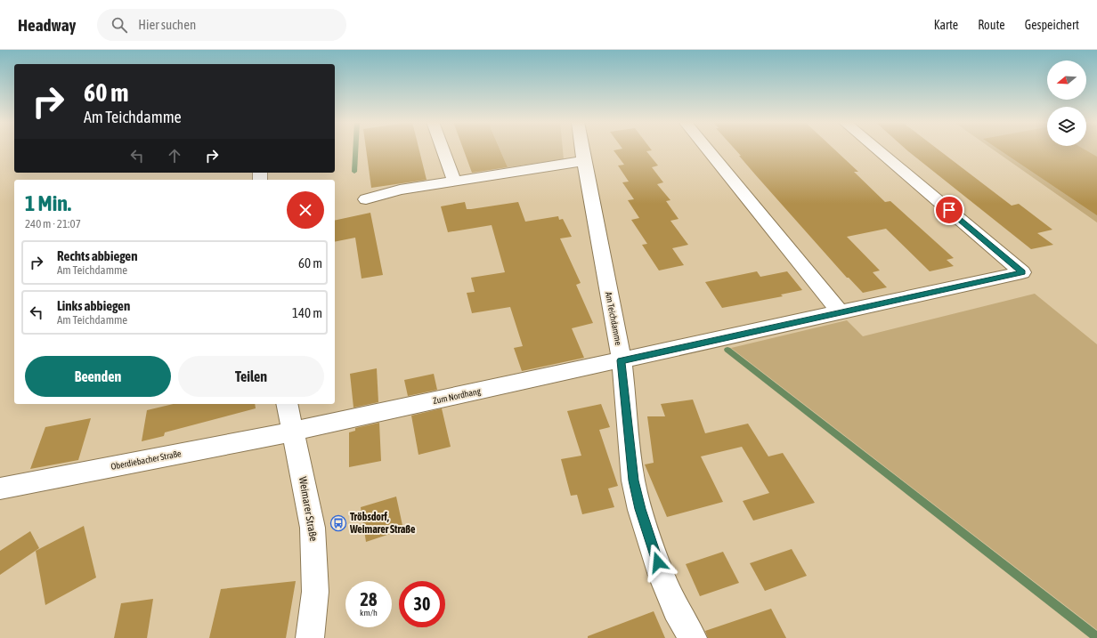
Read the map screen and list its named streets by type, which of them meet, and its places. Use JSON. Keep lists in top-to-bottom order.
{
  "streets": {
    "street": [
      "Am Teichdamme",
      "Zum Nordhang",
      "Oberdiebacher Straße",
      "Weimarer Straße"
    ]
  },
  "crossings": [
    ["Am Teichdamme", "Zum Nordhang"],
    ["Zum Nordhang", "Oberdiebacher Straße"],
    ["Zum Nordhang", "Weimarer Straße"],
    ["Oberdiebacher Straße", "Weimarer Straße"]
  ],
  "places": {
    "bus stop": ["Tröbsdorf, Weimarer Straße"]
  },
  "north": "left",
  "page": {
    "header": "Headway",
    "search": "Hier suchen",
    "nav": ["Karte", "Route", "Gespeichert"],
    "turn": ["60 m", "Am Teichdamme"],
    "heading": ["1 Min.", "240 m · 21:07"],
    "list": [
      {
        "name": "Rechts abbiegen",
        "note": "Am Teichdamme",
        "value": "60 m"
      },
      {
        "name": "Links abbiegen",
        "note": "Am Teichdamme",
        "value": "140 m"
      }
    ],
    "buttons": ["Beenden", "Teilen"],
    "speed": "28 km/h",
    "limit": "30"
  }
}
